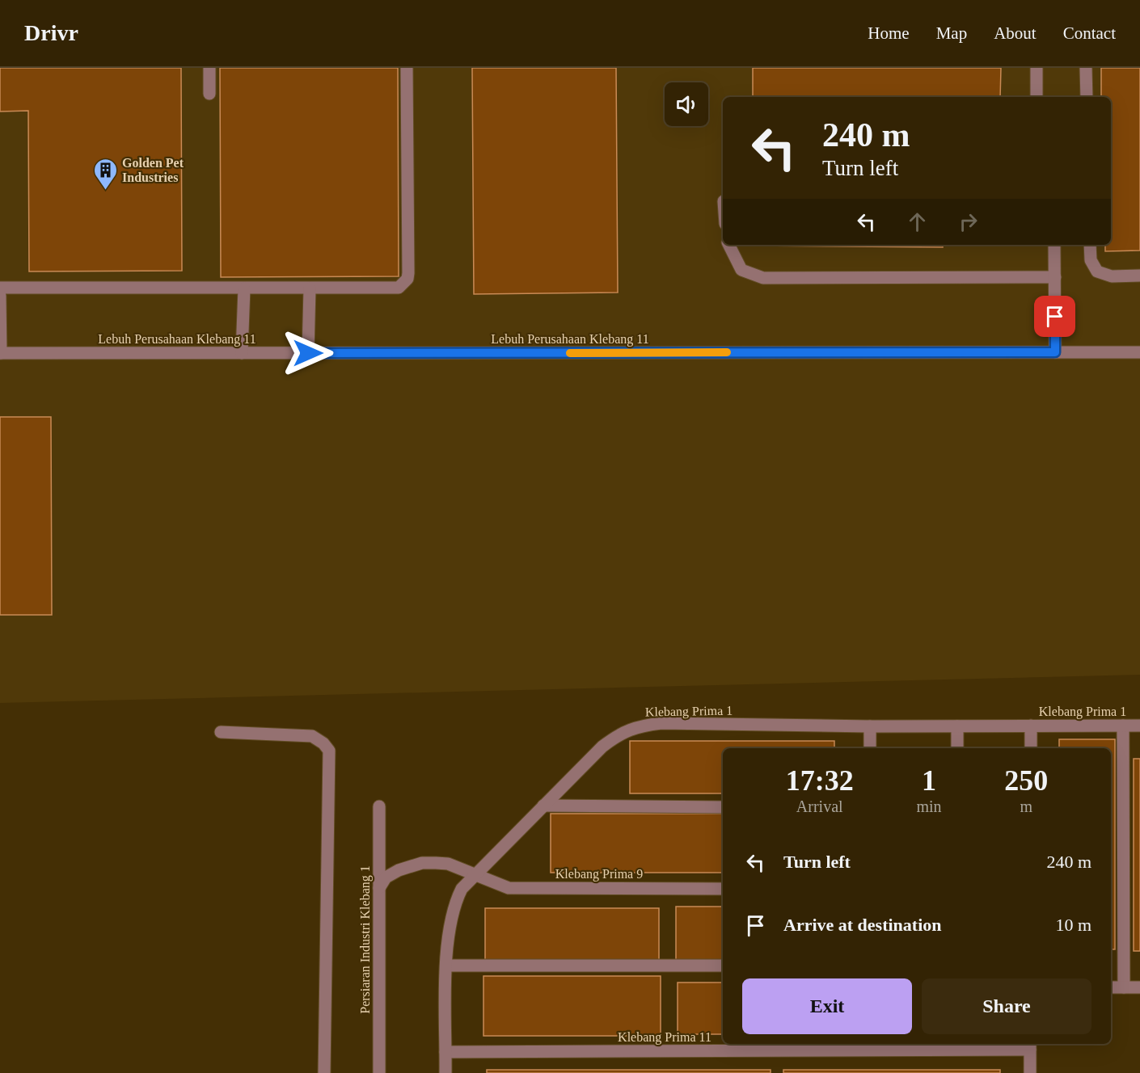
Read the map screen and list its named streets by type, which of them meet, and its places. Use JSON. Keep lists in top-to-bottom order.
{
  "streets": {
    "street": [
      "Lebuh Perusahaan Klebang 11",
      "Klebang Prima 1",
      "Klebang Prima 9",
      "Persiaran Industri Klebang 1",
      "Klebang Prima 11"
    ]
  },
  "crossings": [
    ["Klebang Prima 1", "Klebang Prima 9"],
    ["Klebang Prima 1", "Klebang Prima 11"],
    ["Klebang Prima 9", "Persiaran Industri Klebang 1"]
  ],
  "places": {
    "building": ["Golden Pet Industries"]
  },
  "page": {
    "header": "Drivr",
    "nav": [
      "Home",
      "Map",
      "About",
      "Contact"
    ],
    "turn": ["240 m", "Turn left"],
    "eta": [
      "17:32",
      "Arrival",
      "1",
      "min",
      "250",
      "m"
    ],
    "list": [
      {
        "name": "Turn left",
        "value": "240 m"
      },
      {
        "name": "Arrive at destination",
        "value": "10 m"
      }
    ],
    "buttons": ["Exit", "Share"]
  }
}
